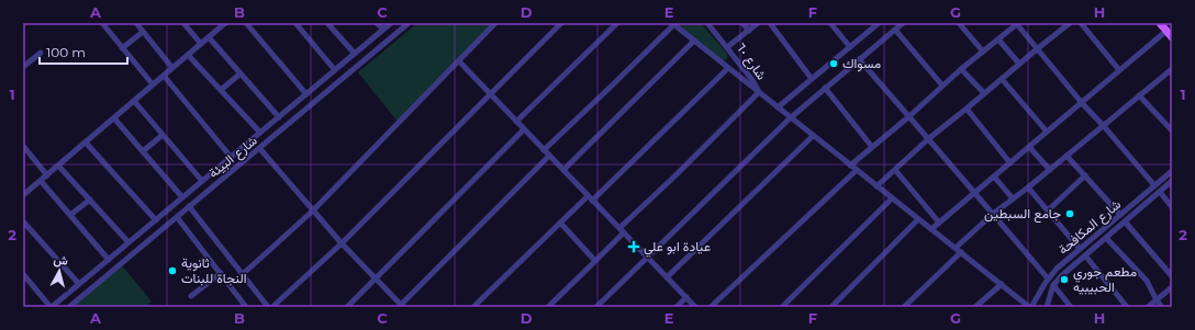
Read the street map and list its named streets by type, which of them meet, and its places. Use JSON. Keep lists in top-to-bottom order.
{
  "streets": {
    "street": ["شارع ٦٠", "شارع البيئة", "شارع المكافحة"]
  },
  "places": {
    "other": [
      "مسواك",
      "جامع السبطين",
      "ثانوية النجاة للبنات",
      "مطعم جوري الحبيبيه"
    ],
    "health": ["عيادة ابو علي"]
  },
  "scale_bar": "100 m",
  "north": "top",
  "grid": {
    "columns": [
      "A",
      "B",
      "C",
      "D",
      "E",
      "F",
      "G",
      "H"
    ],
    "rows": ["1", "2"]
  }
}
